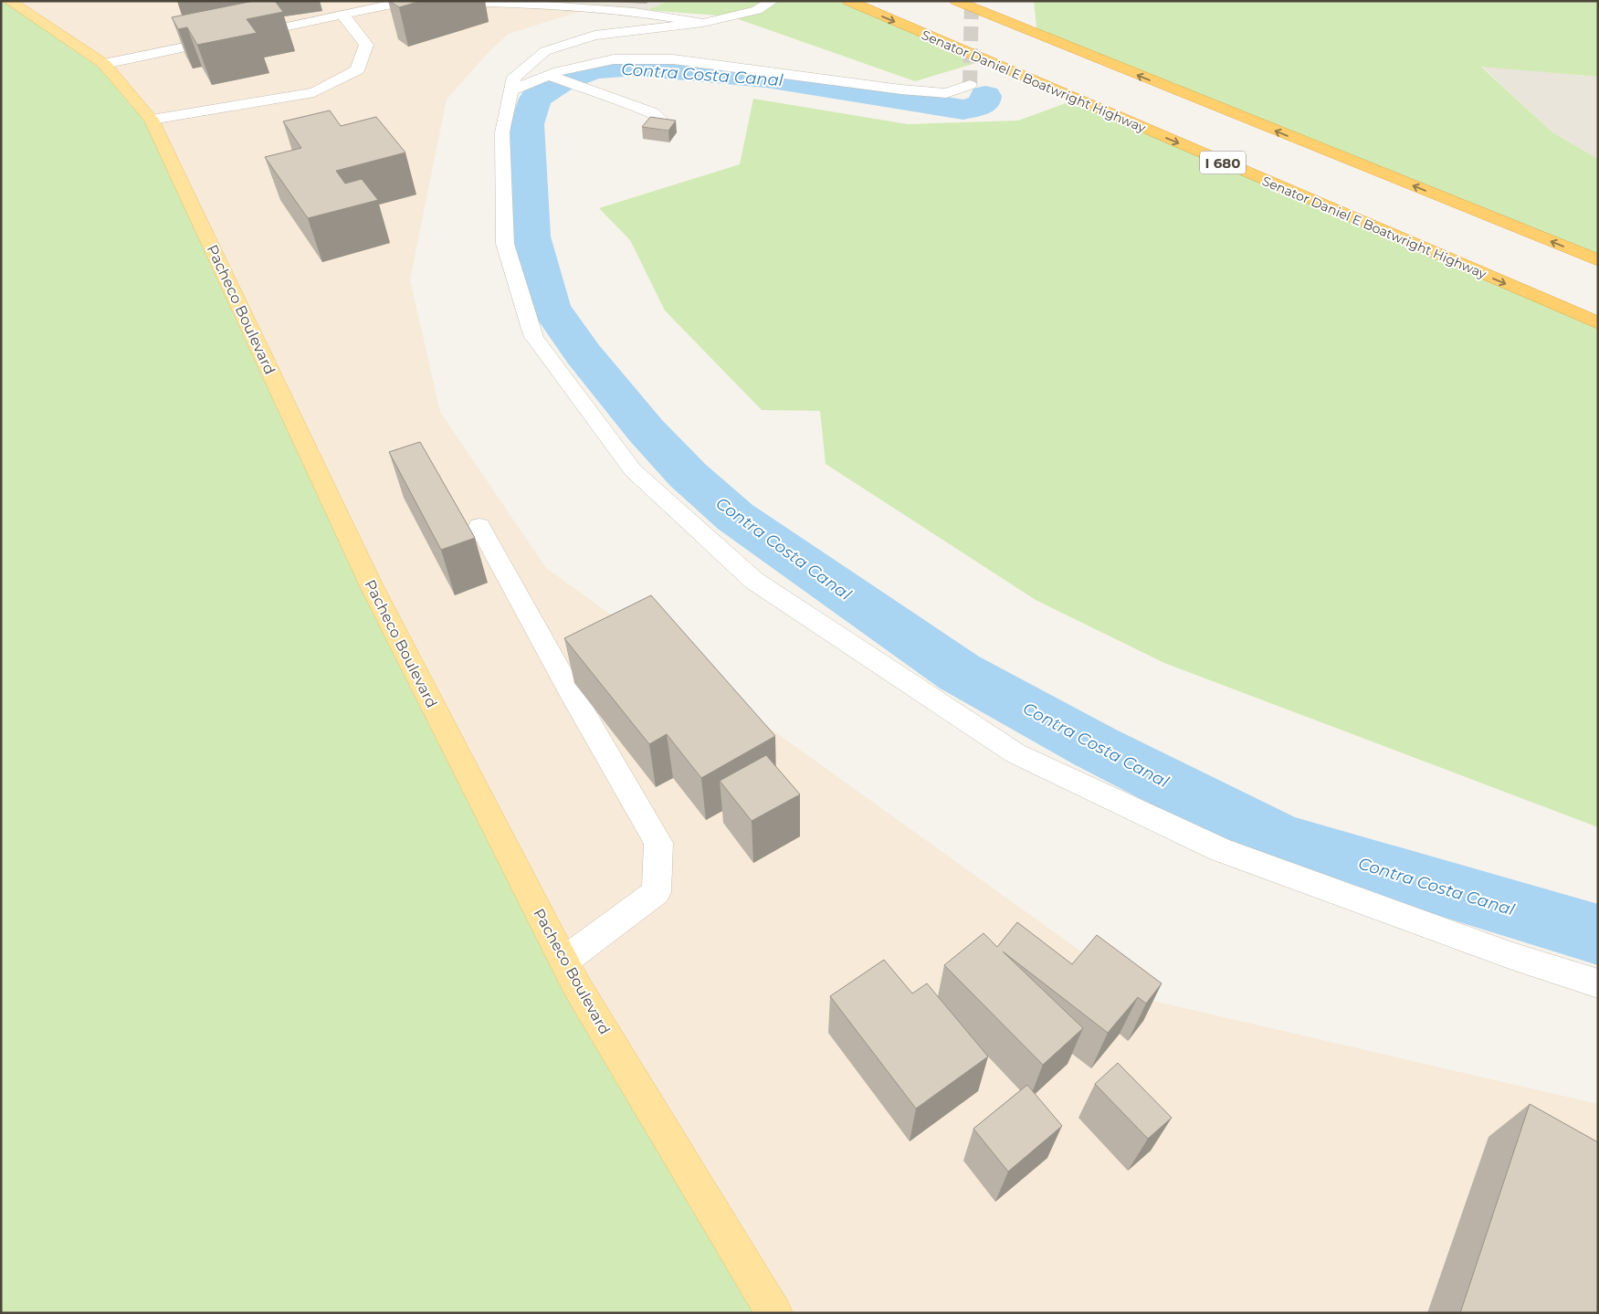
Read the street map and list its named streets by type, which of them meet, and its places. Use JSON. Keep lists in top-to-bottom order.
{
  "streets": {
    "highway": ["Senator Daniel E Boatwright Highway", "I 680"],
    "main road": ["Pacheco Boulevard"]
  },
  "water": ["Contra Costa Canal"]
}
